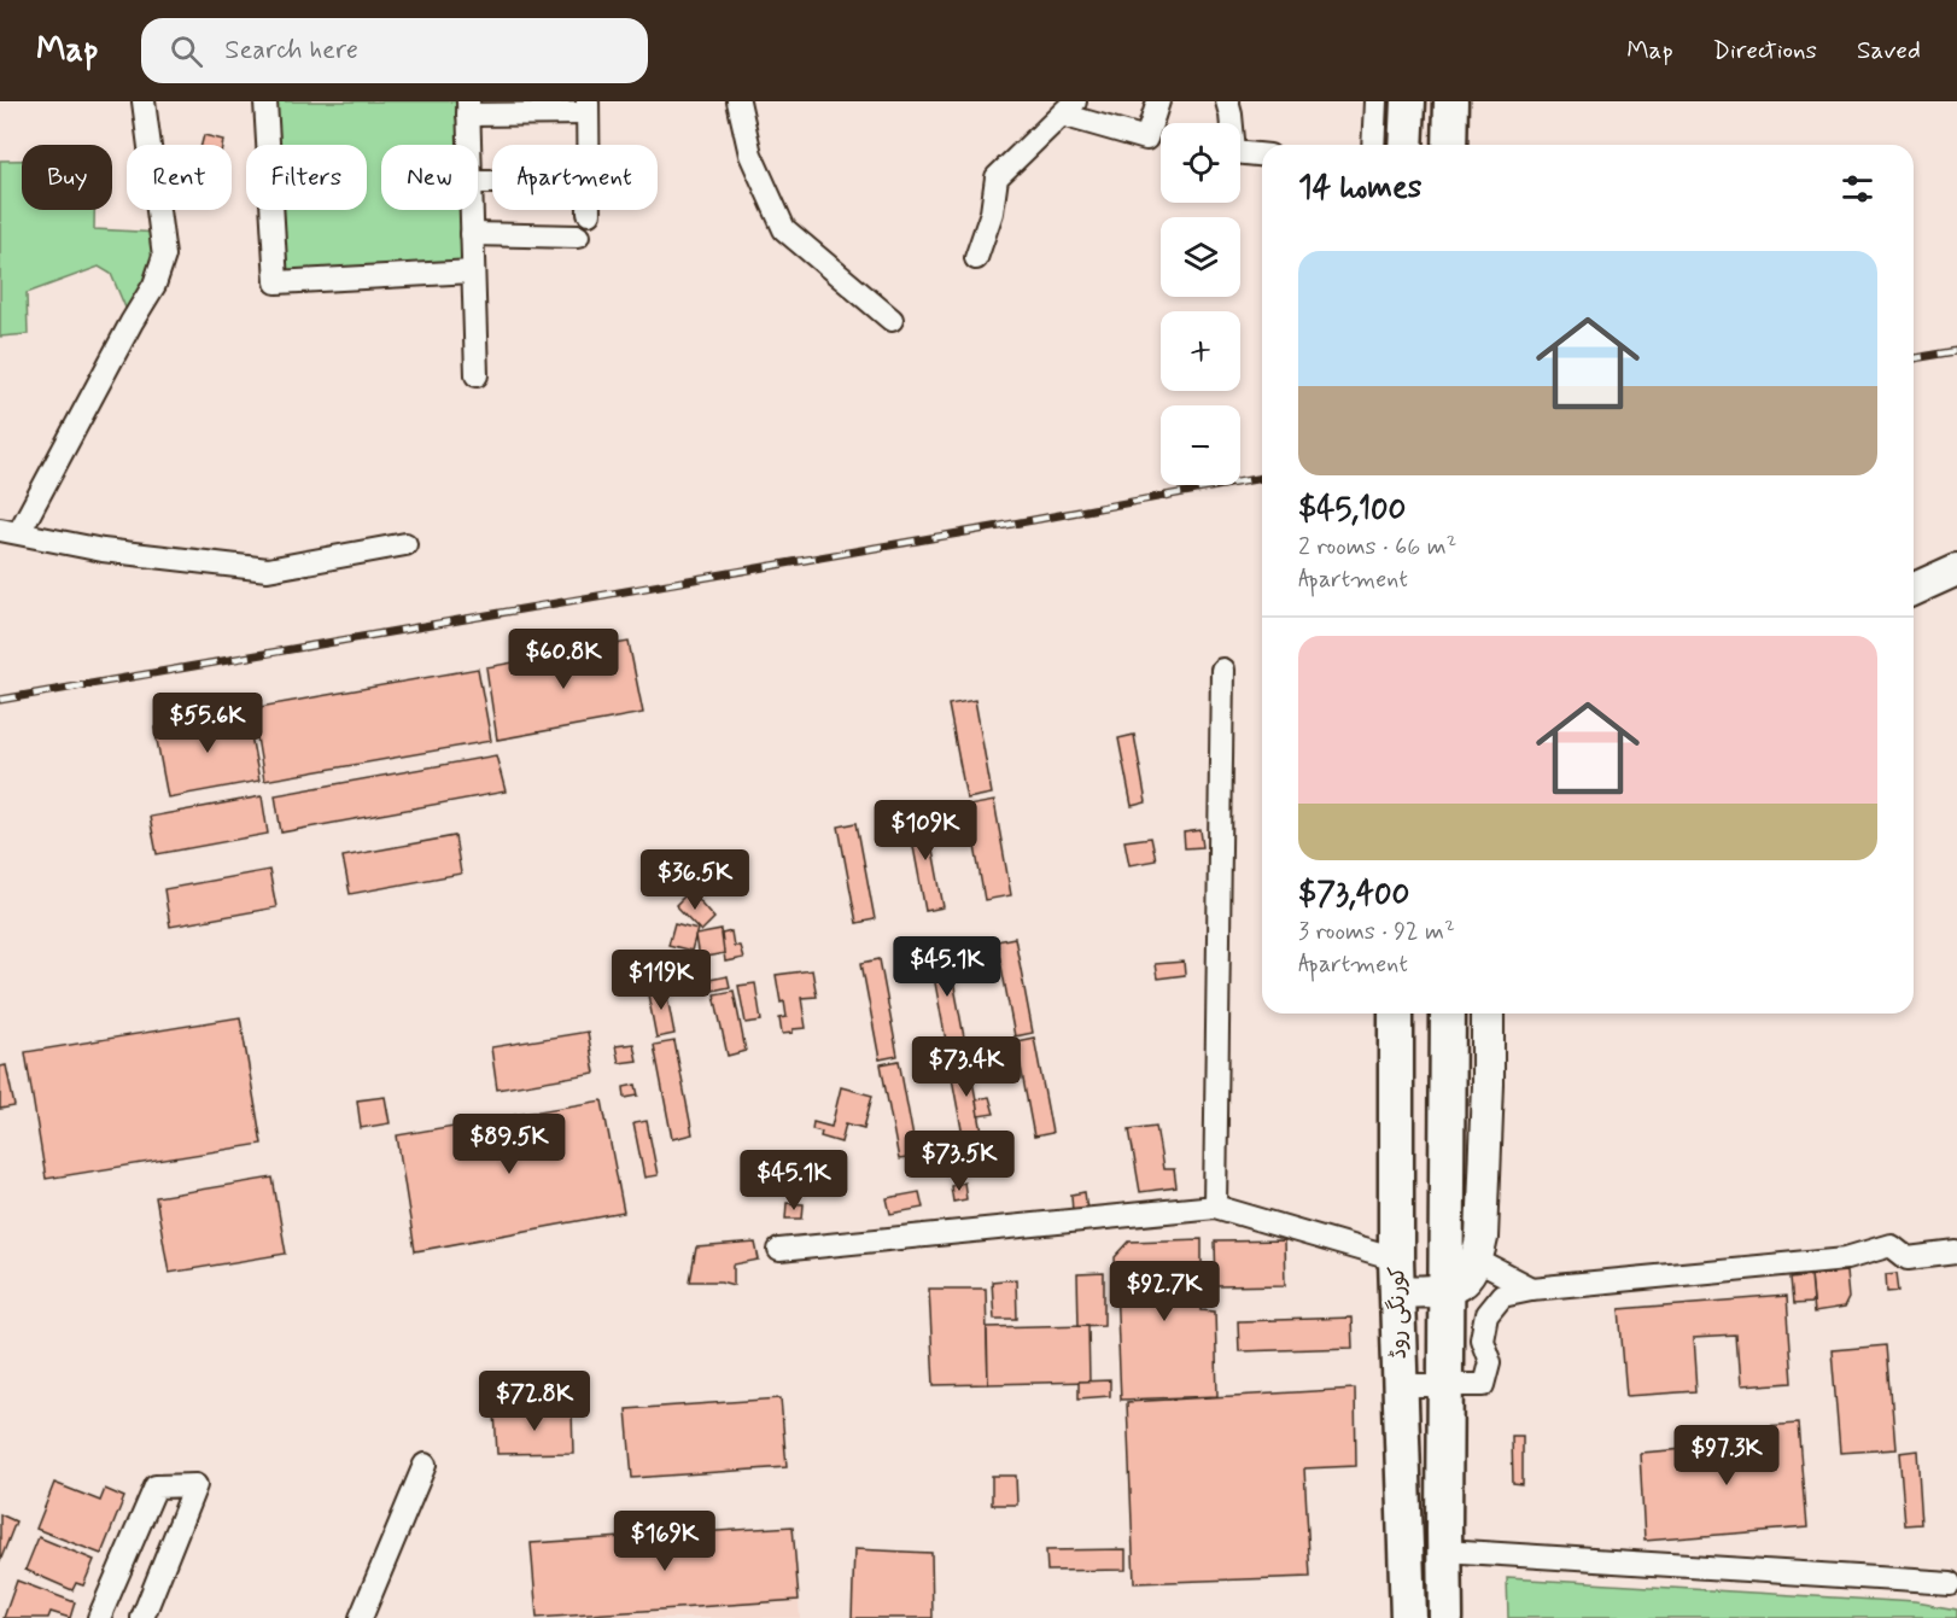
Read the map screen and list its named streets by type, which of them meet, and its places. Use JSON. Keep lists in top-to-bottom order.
{
  "streets": {
    "main road": ["کورنگی روڈ"]
  },
  "page": {
    "header": "Map",
    "search": "Search here",
    "nav": ["Map", "Directions", "Saved"],
    "map_buttons": ["+", "−"],
    "chip": [
      "Buy",
      "Rent",
      "Filters",
      "New",
      "Apartment"
    ],
    "heading": "14 homes",
    "list": [
      {
        "name": "$45,100",
        "note": "2 rooms · 66 m² · Apartment"
      },
      {
        "name": "$73,400",
        "note": "3 rooms · 92 m² · Apartment"
      }
    ],
    "price": [
      "$60.8K",
      "$55.6K",
      "$109K",
      "$36.5K",
      "$45.1K",
      "$119K",
      "$73.4K",
      "$89.5K",
      "$73.5K",
      "$45.1K",
      "$92.7K",
      "$72.8K",
      "$97.3K",
      "$169K"
    ]
  }
}
